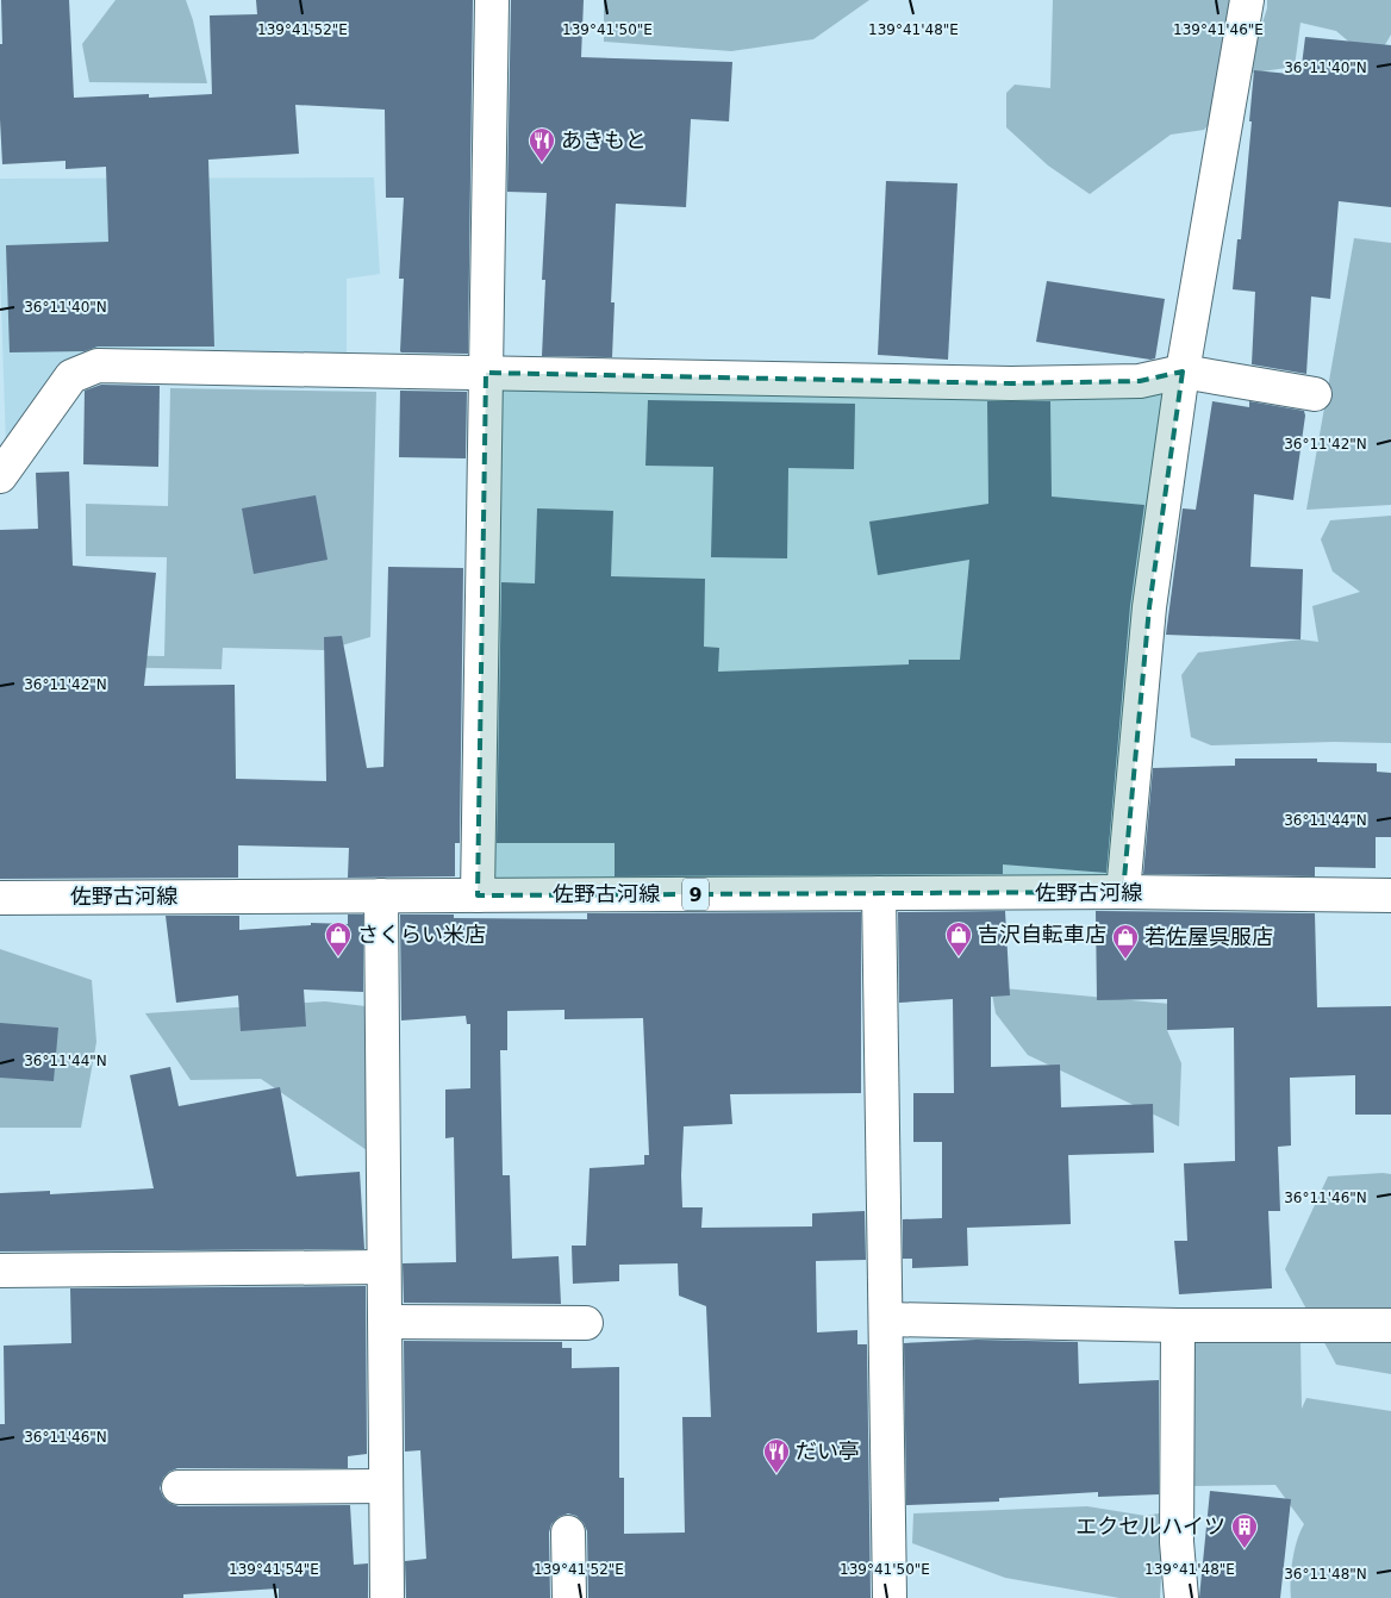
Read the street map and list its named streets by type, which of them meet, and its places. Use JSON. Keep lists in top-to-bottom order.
{
  "streets": {
    "street": ["佐野古河線", "9"]
  },
  "places": {
    "restaurant": ["あきもと", "だい亭"],
    "shop": ["さくらい米店", "吉沢自転車店", "若佐屋呉服店"],
    "building": ["エクセルハイツ"]
  },
  "coordinates": [
    "139°41'46\"E",
    "139°41'52\"E",
    "139°41'50\"E",
    "139°41'48\"E",
    "36°11'40\"N",
    "36°11'42\"N",
    "36°11'44\"N",
    "36°11'46\"N",
    "139°41'54\"E",
    "36°11'48\"N"
  ]
}
